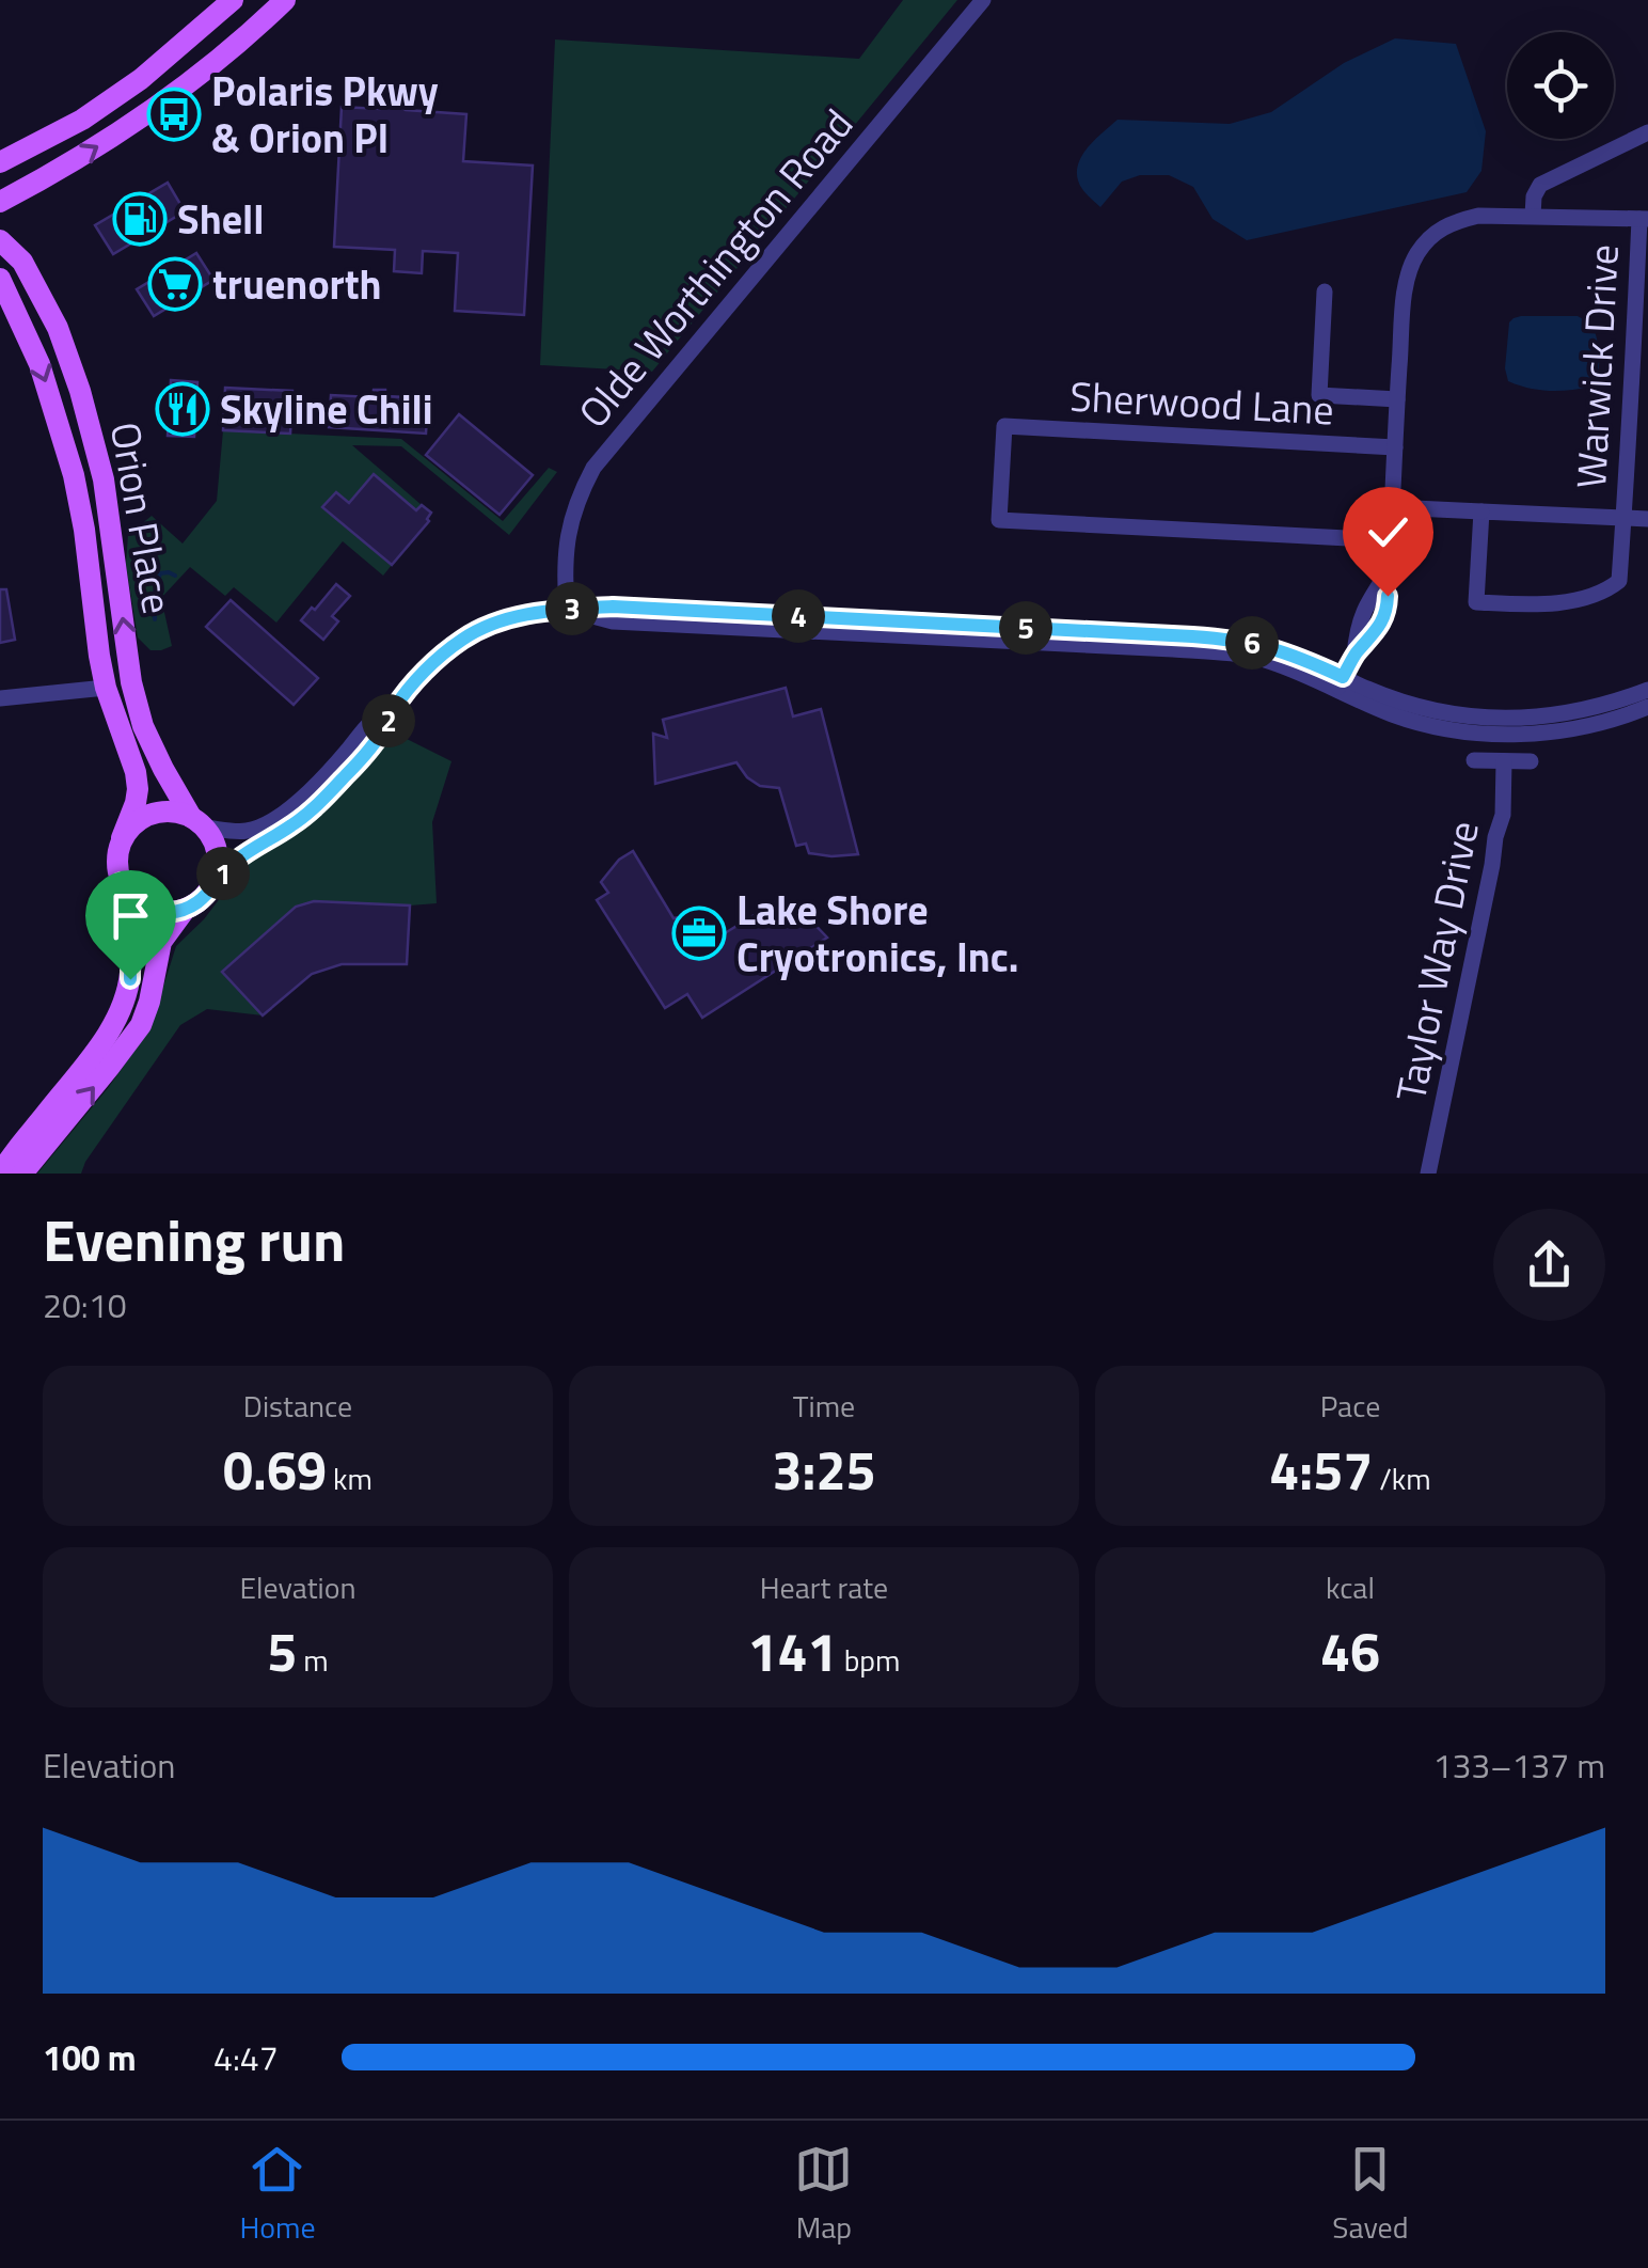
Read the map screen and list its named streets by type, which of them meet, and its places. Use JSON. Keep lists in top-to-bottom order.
{
  "streets": {
    "main road": ["Orion Place"],
    "street": [
      "Olde Worthington Road",
      "Warwick Drive",
      "Sherwood Lane",
      "Taylor Way Drive"
    ]
  },
  "places": {
    "bus stop": ["Polaris Pkwy & Orion Pl"],
    "fuel station": ["Shell"],
    "supermarket": ["truenorth"],
    "restaurant": ["Skyline Chili"],
    "office": ["Lake Shore Cryotronics, Inc."]
  },
  "page": {
    "pins": [
      "3",
      "4",
      "5",
      "6",
      "2",
      "1"
    ],
    "heading": ["Evening run", "20:10"],
    "stats": [
      ["Distance", "0.69 km"],
      ["Time", "3:25"],
      ["Pace", "4:57 /km"],
      ["Elevation", "5 m"],
      ["Heart rate", "141 bpm"],
      ["kcal", "46"]
    ],
    "chart": ["Elevation", "133–137 m"],
    "list": [
      {
        "name": "100 m",
        "note": "4:47"
      }
    ],
    "tabs": ["Home", "Map", "Saved"]
  }
}
